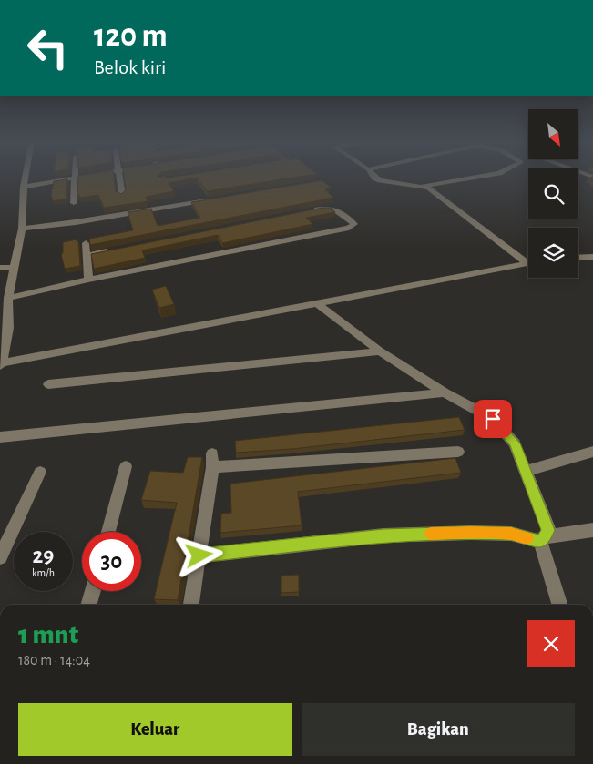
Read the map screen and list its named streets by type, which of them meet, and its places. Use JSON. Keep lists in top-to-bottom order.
{
  "north": "bottom right",
  "page": {
    "turn": ["120 m", "Belok kiri"],
    "speed": "29 km/h",
    "limit": "30",
    "heading": ["1 mnt", "180 m · 14:04"],
    "buttons": ["Keluar", "Bagikan"]
  }
}
